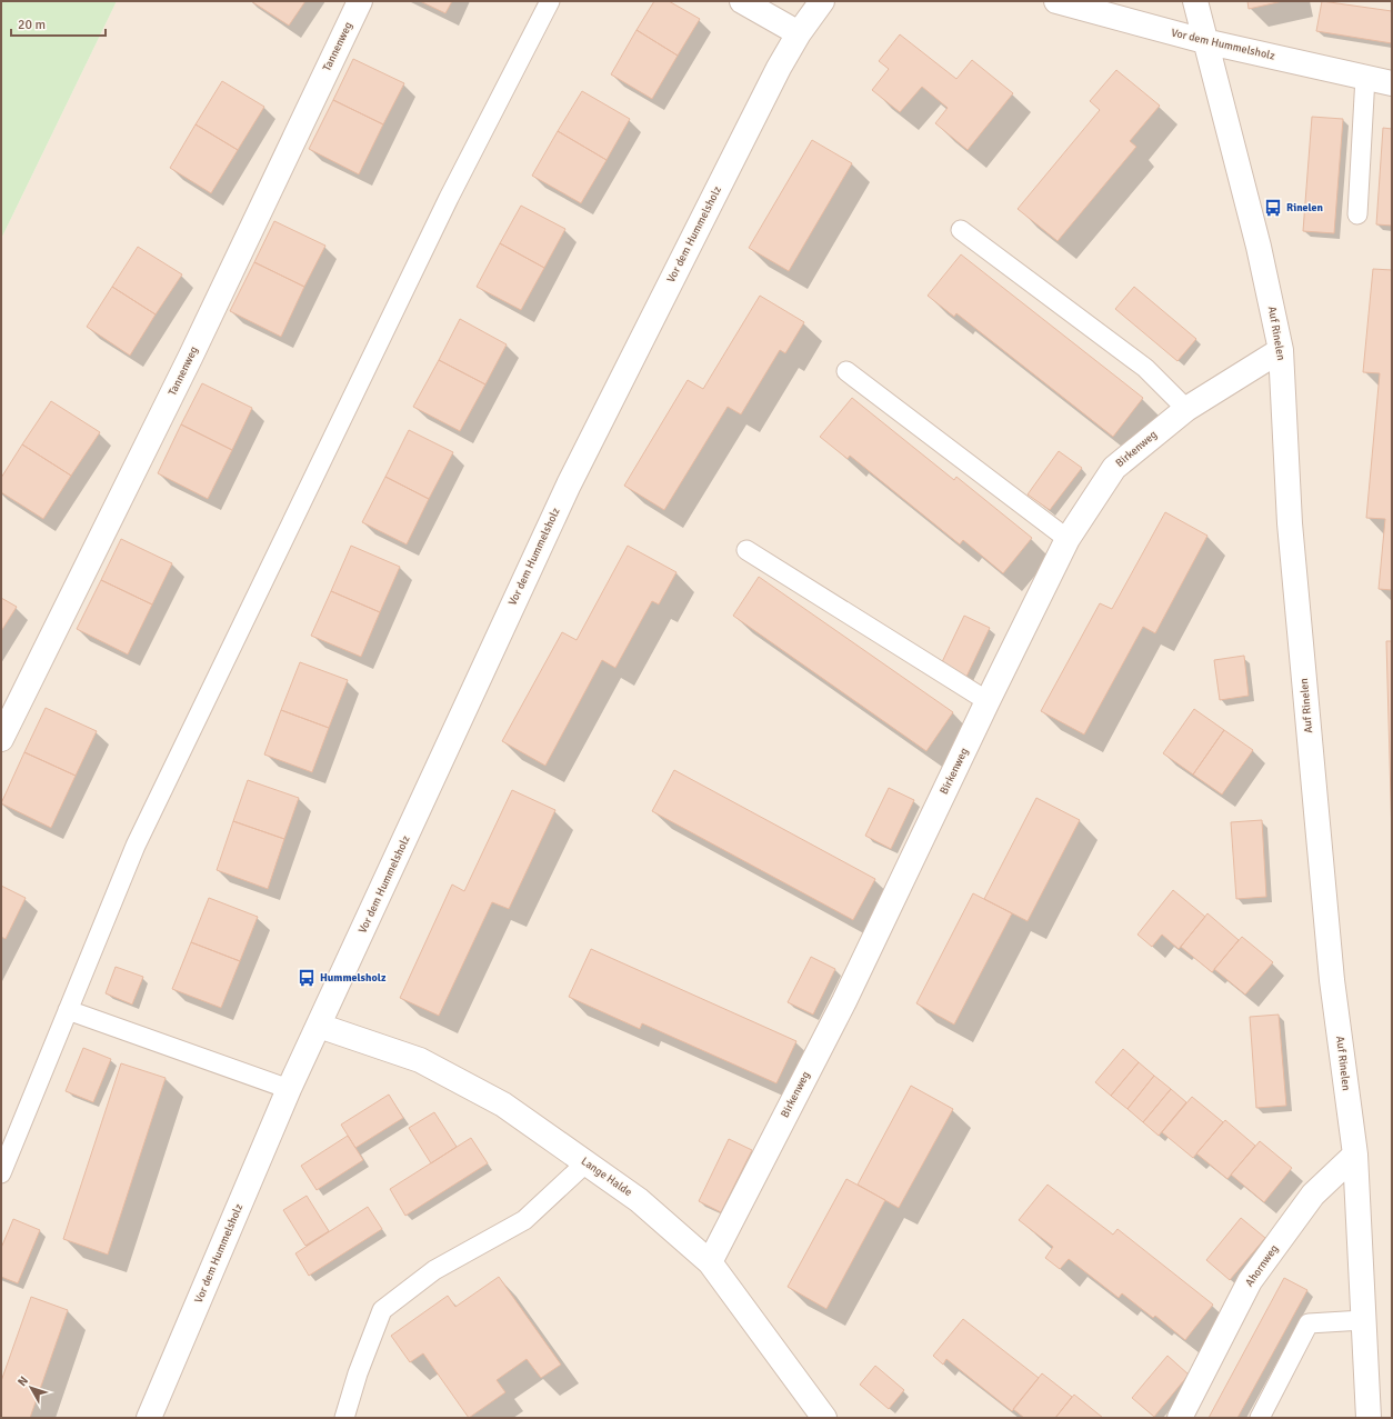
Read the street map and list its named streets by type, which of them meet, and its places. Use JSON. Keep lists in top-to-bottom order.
{
  "streets": {
    "street": [
      "Vor dem Hummelsholz",
      "Tannenweg",
      "Auf Rinelen",
      "Birkenweg",
      "Lange Halde",
      "Ahornweg"
    ]
  },
  "crossings": [
    ["Vor dem Hummelsholz", "Auf Rinelen"],
    ["Vor dem Hummelsholz", "Lange Halde"],
    ["Auf Rinelen", "Birkenweg"],
    ["Auf Rinelen", "Ahornweg"],
    ["Birkenweg", "Lange Halde"]
  ],
  "places": {
    "bus stop": ["Rinelen", "Hummelsholz"]
  },
  "scale_bar": "20 m",
  "north": "top left"
}
